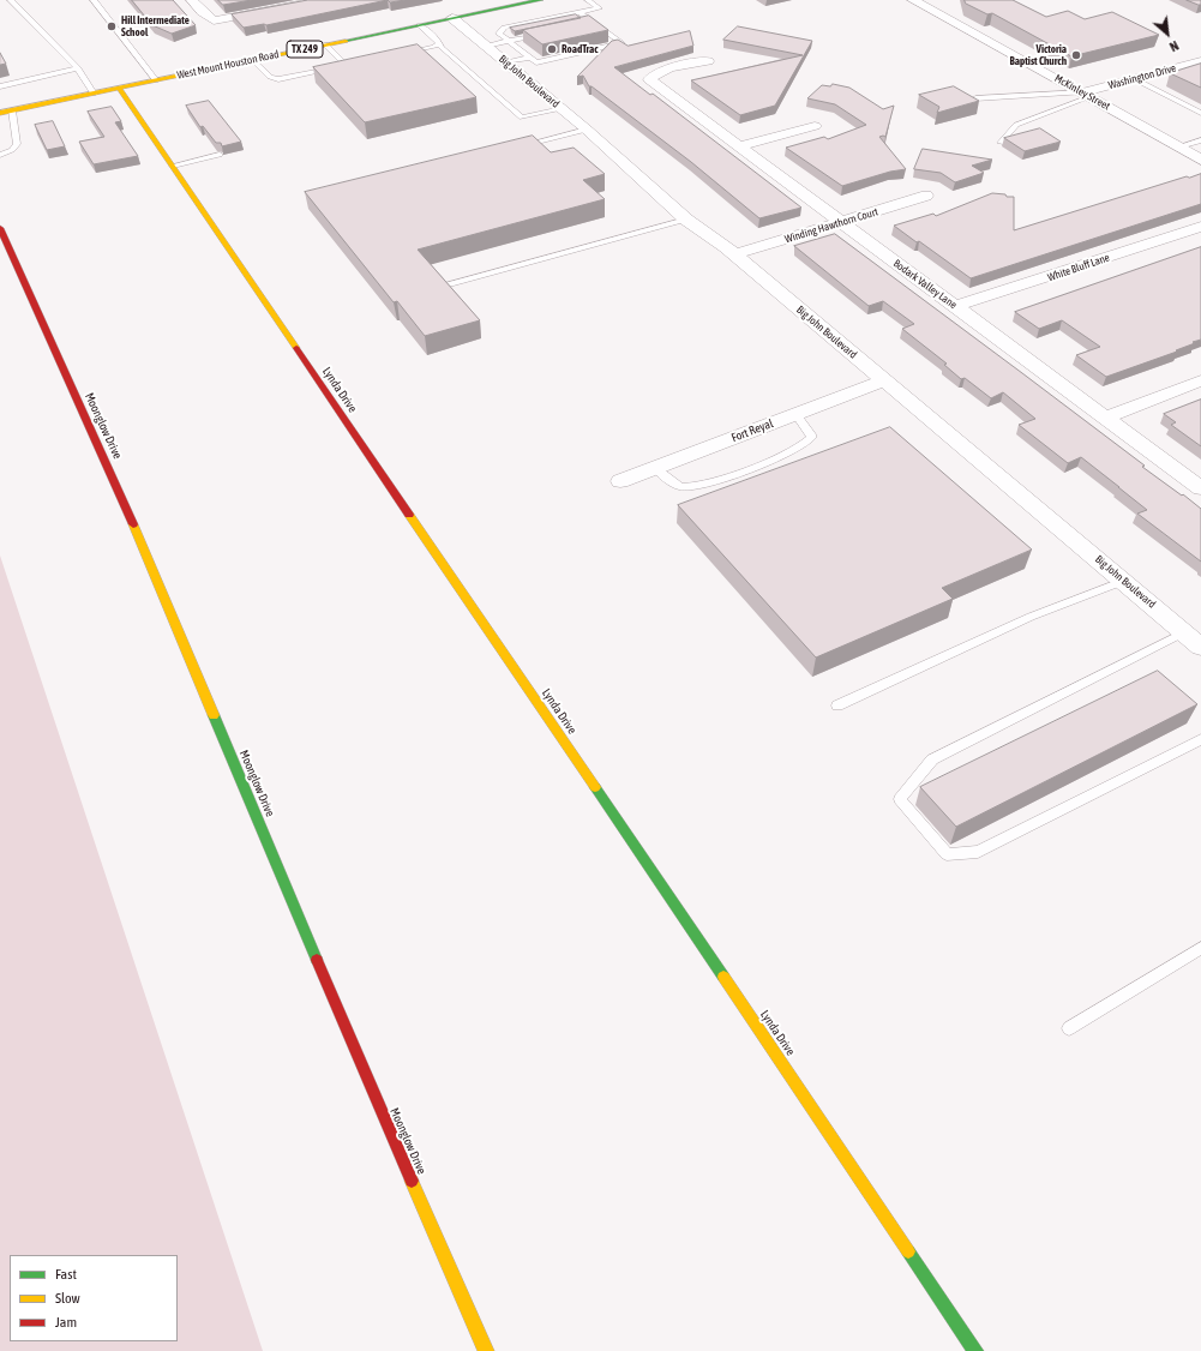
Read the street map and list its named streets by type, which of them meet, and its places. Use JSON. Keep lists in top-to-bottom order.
{
  "streets": {
    "street": [
      "TX 249",
      "West Mount Houston Road",
      "Washington Drive",
      "Big John Boulevard",
      "McKinley Street",
      "Winding Hawthorn Court",
      "White Bluff Lane",
      "Bodark Valley Lane",
      "Lynda Drive",
      "Moonglow Drive",
      "Fort Reyal"
    ]
  },
  "crossings": [
    ["West Mount Houston Road", "Big John Boulevard"],
    ["West Mount Houston Road", "Lynda Drive"],
    ["Washington Drive", "McKinley Street"],
    ["Big John Boulevard", "Winding Hawthorn Court"],
    ["Big John Boulevard", "Fort Reyal"],
    ["Winding Hawthorn Court", "Bodark Valley Lane"],
    ["White Bluff Lane", "Bodark Valley Lane"]
  ],
  "places": ["Hill Intermediate School", "RoadTrac", "Victoria Baptist Church"],
  "legend": ["Fast", "Slow", "Jam"],
  "north": "bottom right"
}
